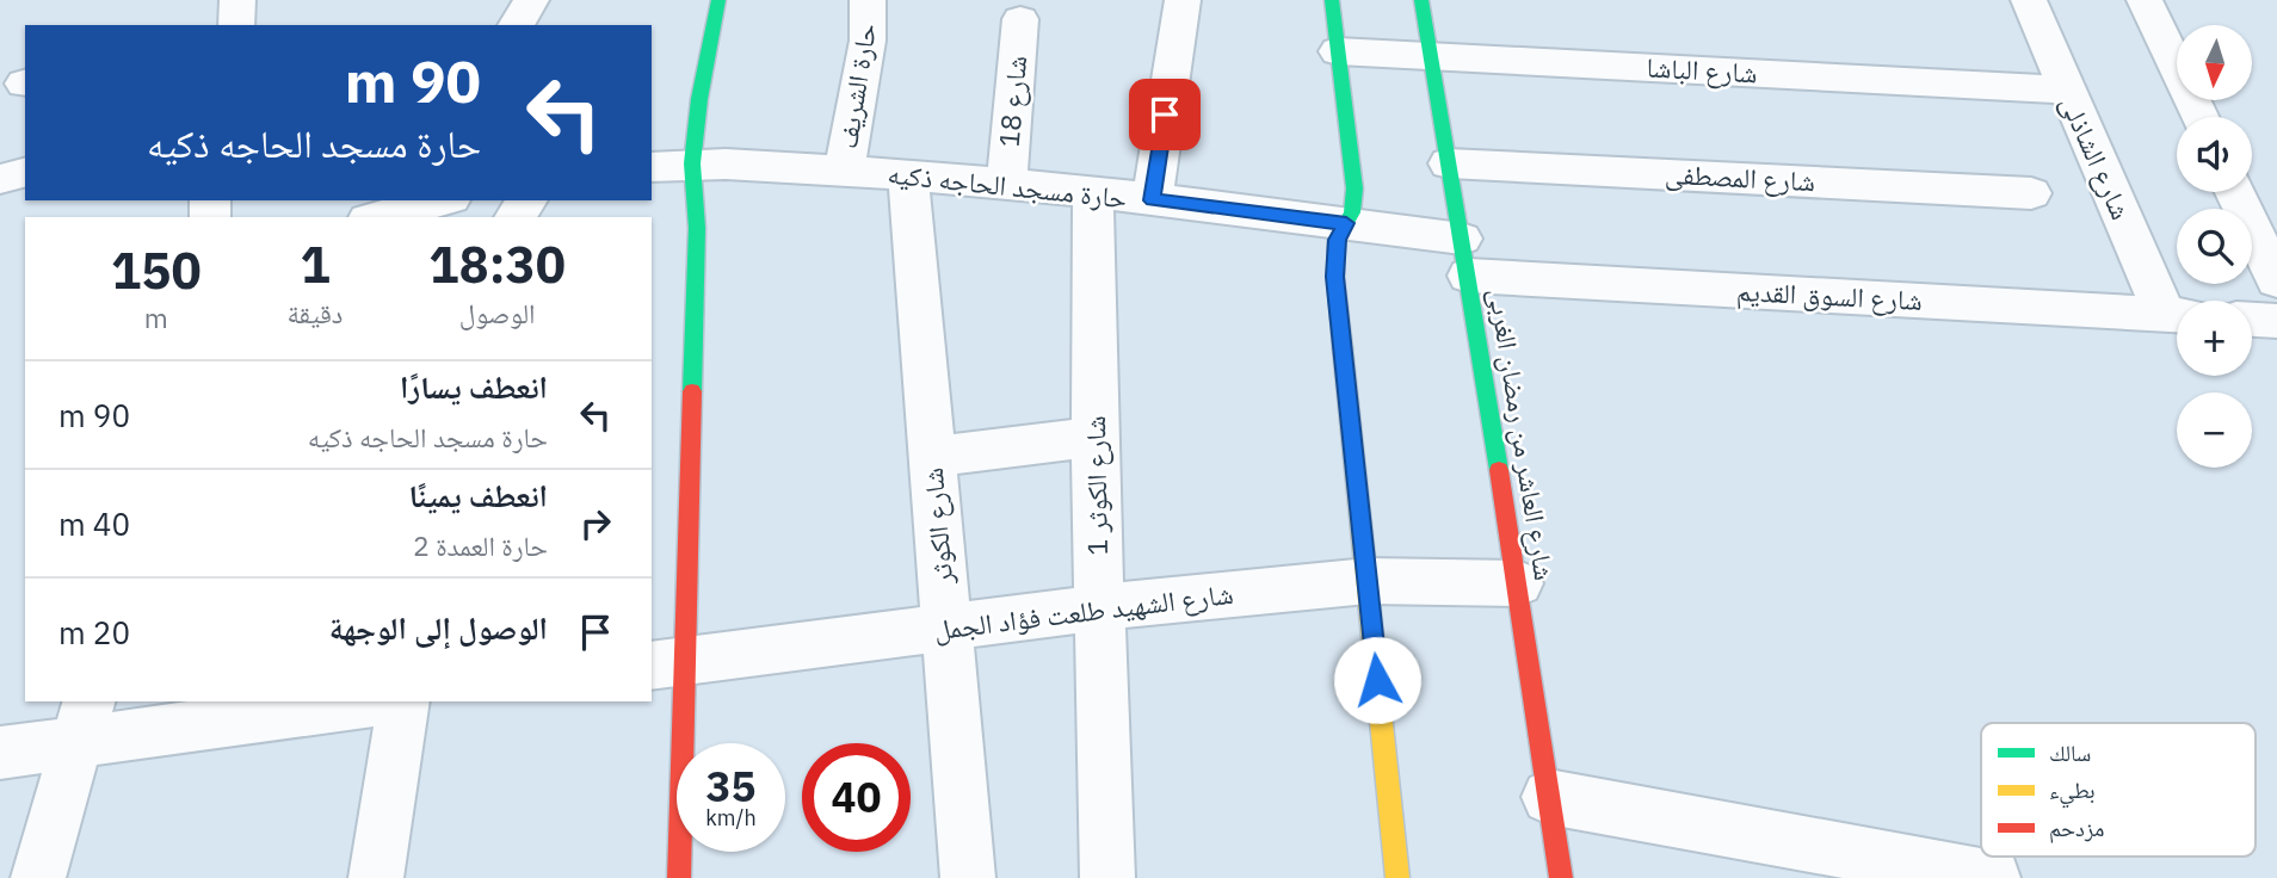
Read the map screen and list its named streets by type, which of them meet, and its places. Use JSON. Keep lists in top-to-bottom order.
{
  "streets": {
    "street": [
      "شارع الباشا",
      "حارة الشريف",
      "شارع 18",
      "شارع الشاذلى",
      "شارع المصطفى",
      "حارة مسجد الحاجه ذكيه",
      "شارع السوق القديم",
      "شارع العاشر من رمضان الغربى",
      "شارع الكوثر 1",
      "شارع الكوثر",
      "شارع الشهيد طلعت فؤاد الجمل"
    ]
  },
  "crossings": [
    ["شارع الباشا", "شارع الشاذلى"],
    ["شارع الباشا", "شارع العاشر من رمضان الغربى"],
    ["حارة الشريف", "حارة مسجد الحاجه ذكيه"],
    ["شارع 18", "حارة مسجد الحاجه ذكيه"],
    ["شارع المصطفى", "شارع العاشر من رمضان الغربى"],
    ["حارة مسجد الحاجه ذكيه", "شارع السوق القديم"],
    ["حارة مسجد الحاجه ذكيه", "شارع العاشر من رمضان الغربى"],
    ["حارة مسجد الحاجه ذكيه", "شارع الكوثر 1"],
    ["حارة مسجد الحاجه ذكيه", "شارع الكوثر"],
    ["شارع السوق القديم", "شارع العاشر من رمضان الغربى"],
    ["شارع العاشر من رمضان الغربى", "شارع الشهيد طلعت فؤاد الجمل"],
    ["شارع الكوثر 1", "شارع الشهيد طلعت فؤاد الجمل"],
    ["شارع الكوثر", "شارع الشهيد طلعت فؤاد الجمل"]
  ],
  "legend": ["سالك", "بطيء", "مزدحم"],
  "north": "bottom",
  "page": {
    "map_buttons": ["+", "−"],
    "turn": ["90 m", "حارة مسجد الحاجه ذكيه"],
    "eta": [
      "18:30",
      "الوصول",
      "1",
      "دقيقة",
      "150",
      "m"
    ],
    "list": [
      {
        "name": "انعطف يسارًا",
        "note": "حارة مسجد الحاجه ذكيه",
        "value": "90 m"
      },
      {
        "name": "انعطف يمينًا",
        "note": "حارة العمدة 2",
        "value": "40 m"
      },
      {
        "name": "الوصول إلى الوجهة",
        "value": "20 m"
      }
    ],
    "speed": "35 km/h",
    "limit": "40"
  }
}
